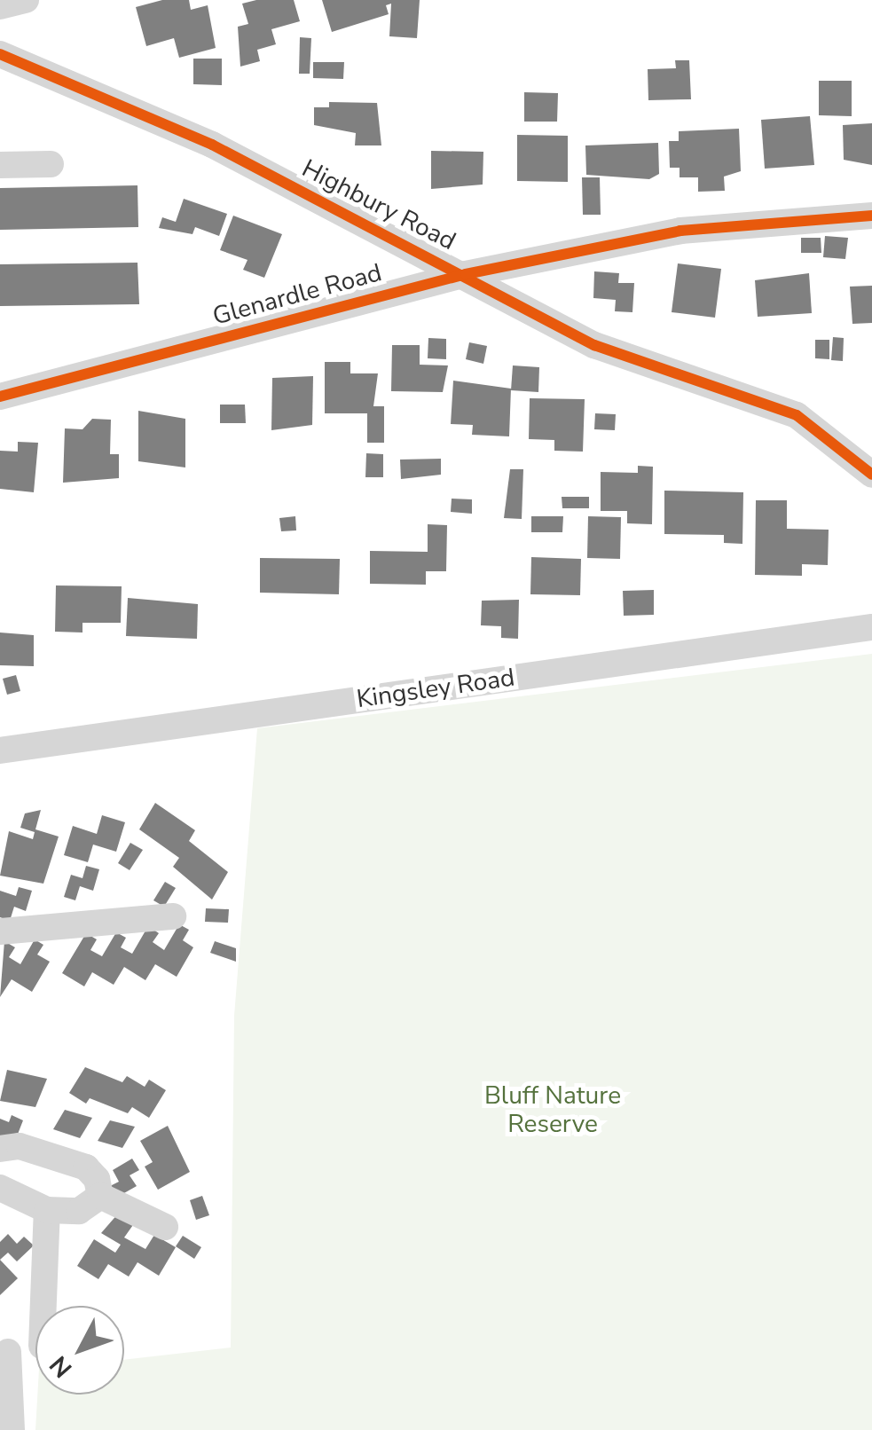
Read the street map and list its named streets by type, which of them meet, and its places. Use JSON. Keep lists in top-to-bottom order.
{
  "streets": {
    "street": ["Highbury Road", "Glenardle Road", "Kingsley Road"]
  },
  "crossings": [
    ["Highbury Road", "Glenardle Road"]
  ],
  "parks": ["Bluff Nature Reserve"],
  "north": "bottom left"
}
